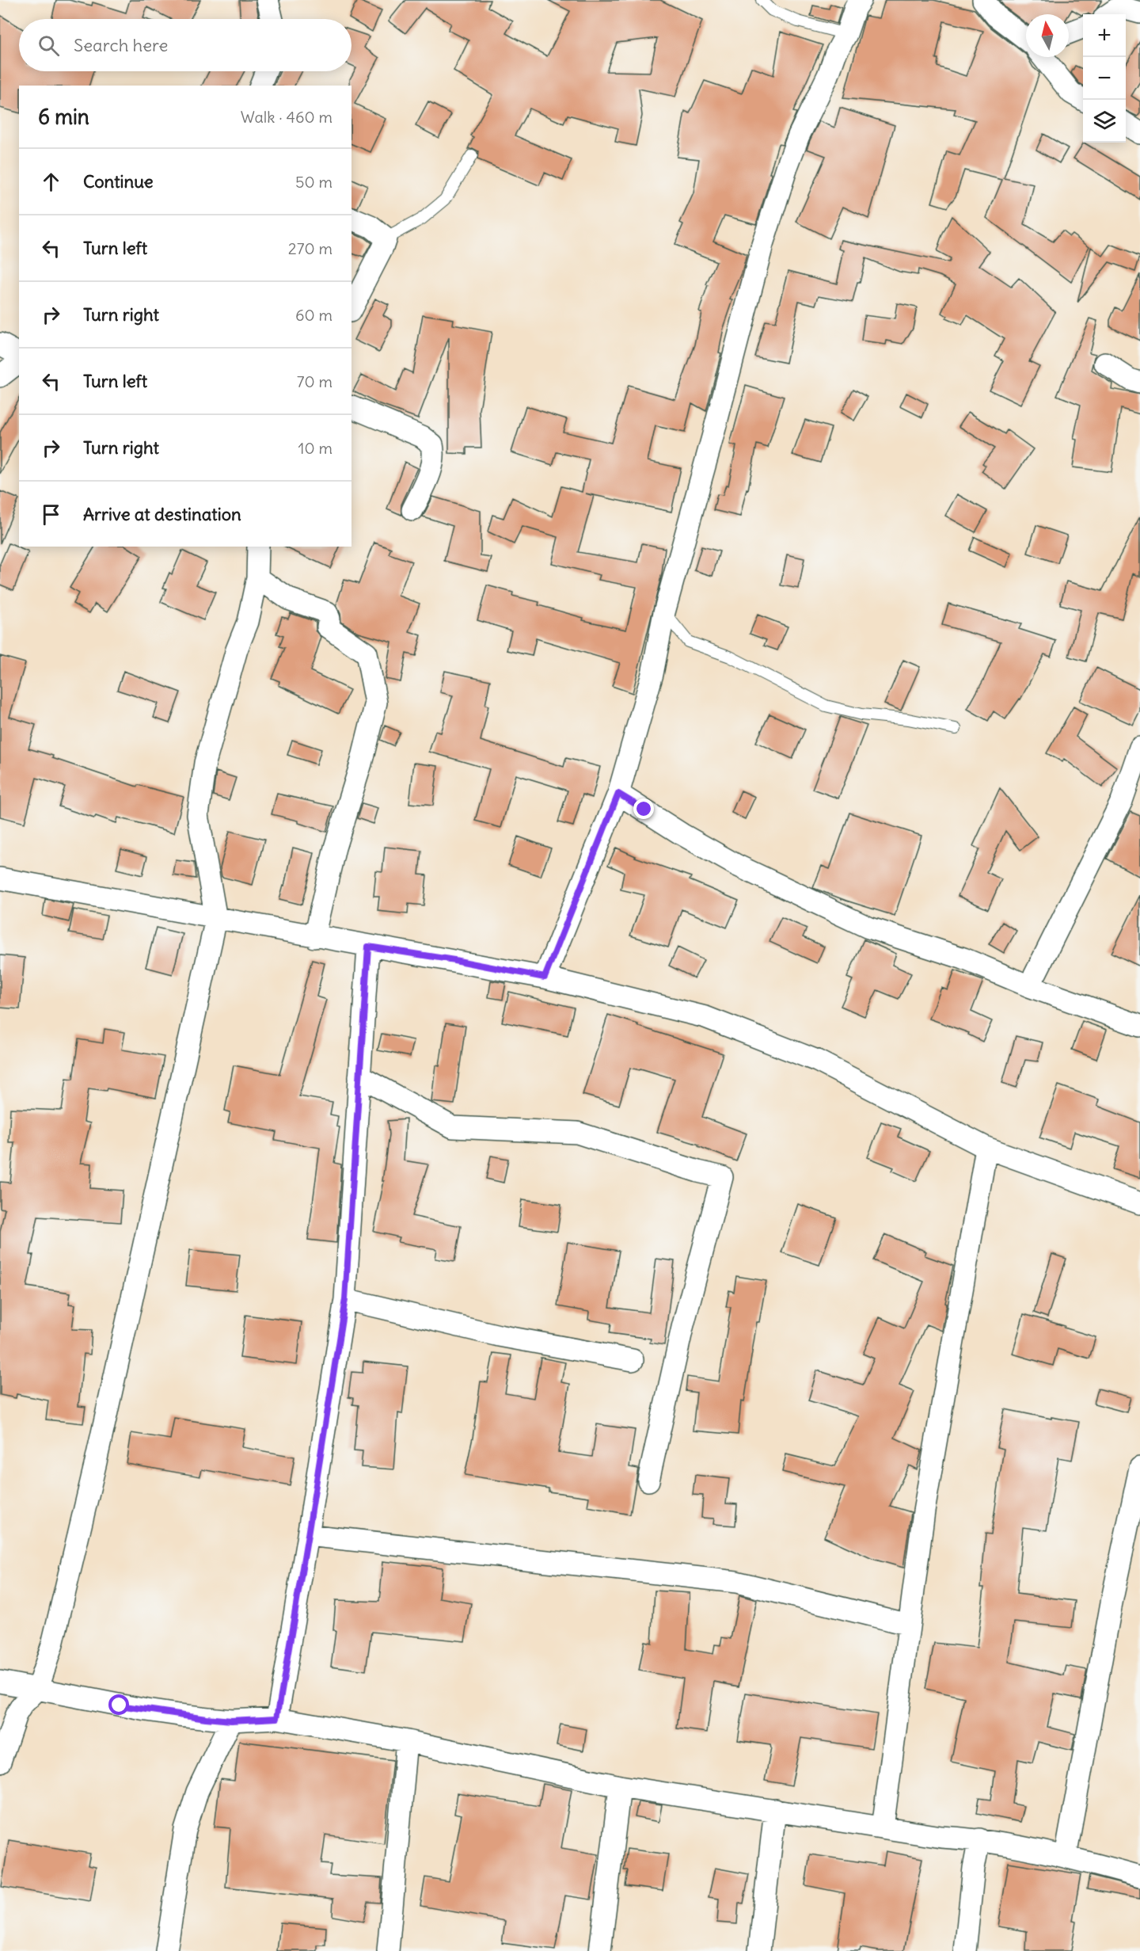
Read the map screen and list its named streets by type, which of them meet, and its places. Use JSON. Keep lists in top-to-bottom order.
{
  "north": "top",
  "page": {
    "map_buttons": ["+", "−"],
    "search": "Search here",
    "heading": ["6 min", "Walk · 460 m"],
    "list": [
      ["Continue", "50 m"],
      ["Turn left", "270 m"],
      ["Turn right", "60 m"],
      ["Turn left", "70 m"],
      ["Turn right", "10 m"],
      "Arrive at destination"
    ]
  }
}
